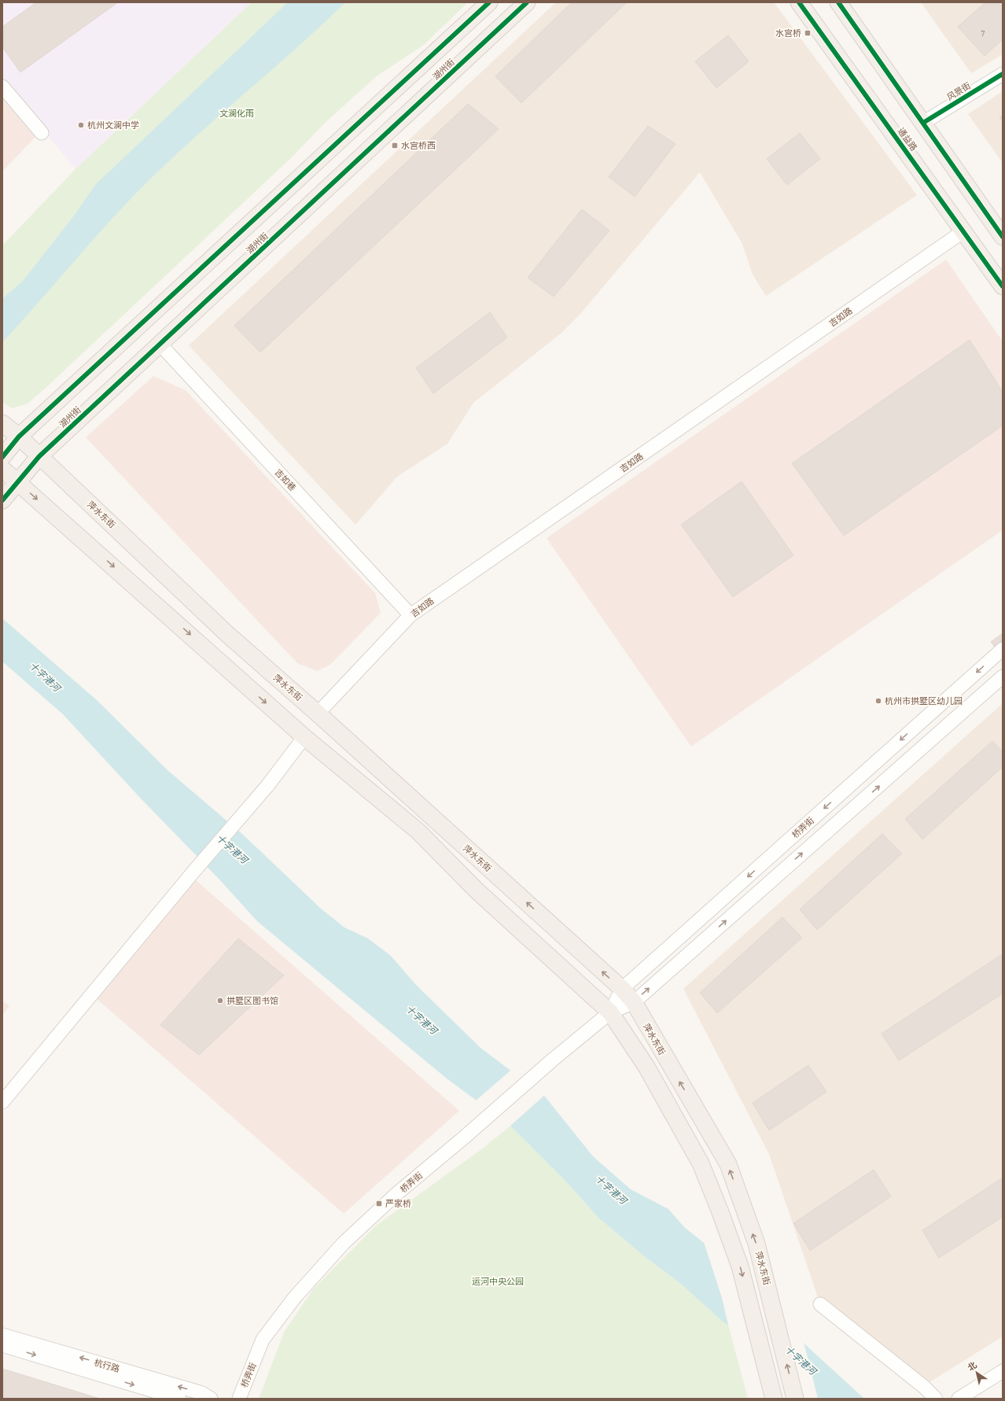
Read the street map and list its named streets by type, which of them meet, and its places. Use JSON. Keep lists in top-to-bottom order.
{
  "streets": {
    "main road": ["湖州街", "通益路", "萍水东街"],
    "street": [
      "风景街",
      "吉如路",
      "吉如巷",
      "桥弄街",
      "杭行路"
    ]
  },
  "crossings": [
    ["湖州街", "吉如巷"],
    ["湖州街", "萍水东街"],
    ["通益路", "吉如路"],
    ["吉如路", "吉如巷"],
    ["吉如路", "萍水东街"],
    ["萍水东街", "桥弄街"]
  ],
  "water": ["十字港河"],
  "parks": ["文澜化雨", "运河中央公园"],
  "places": {
    "transit": ["水宫桥", "水宫桥西", "严家桥"],
    "other": ["杭州文澜中学", "杭州市拱墅区幼儿园", "拱墅区图书馆"]
  },
  "house_numbers": ["7"],
  "north": "top left"
}
